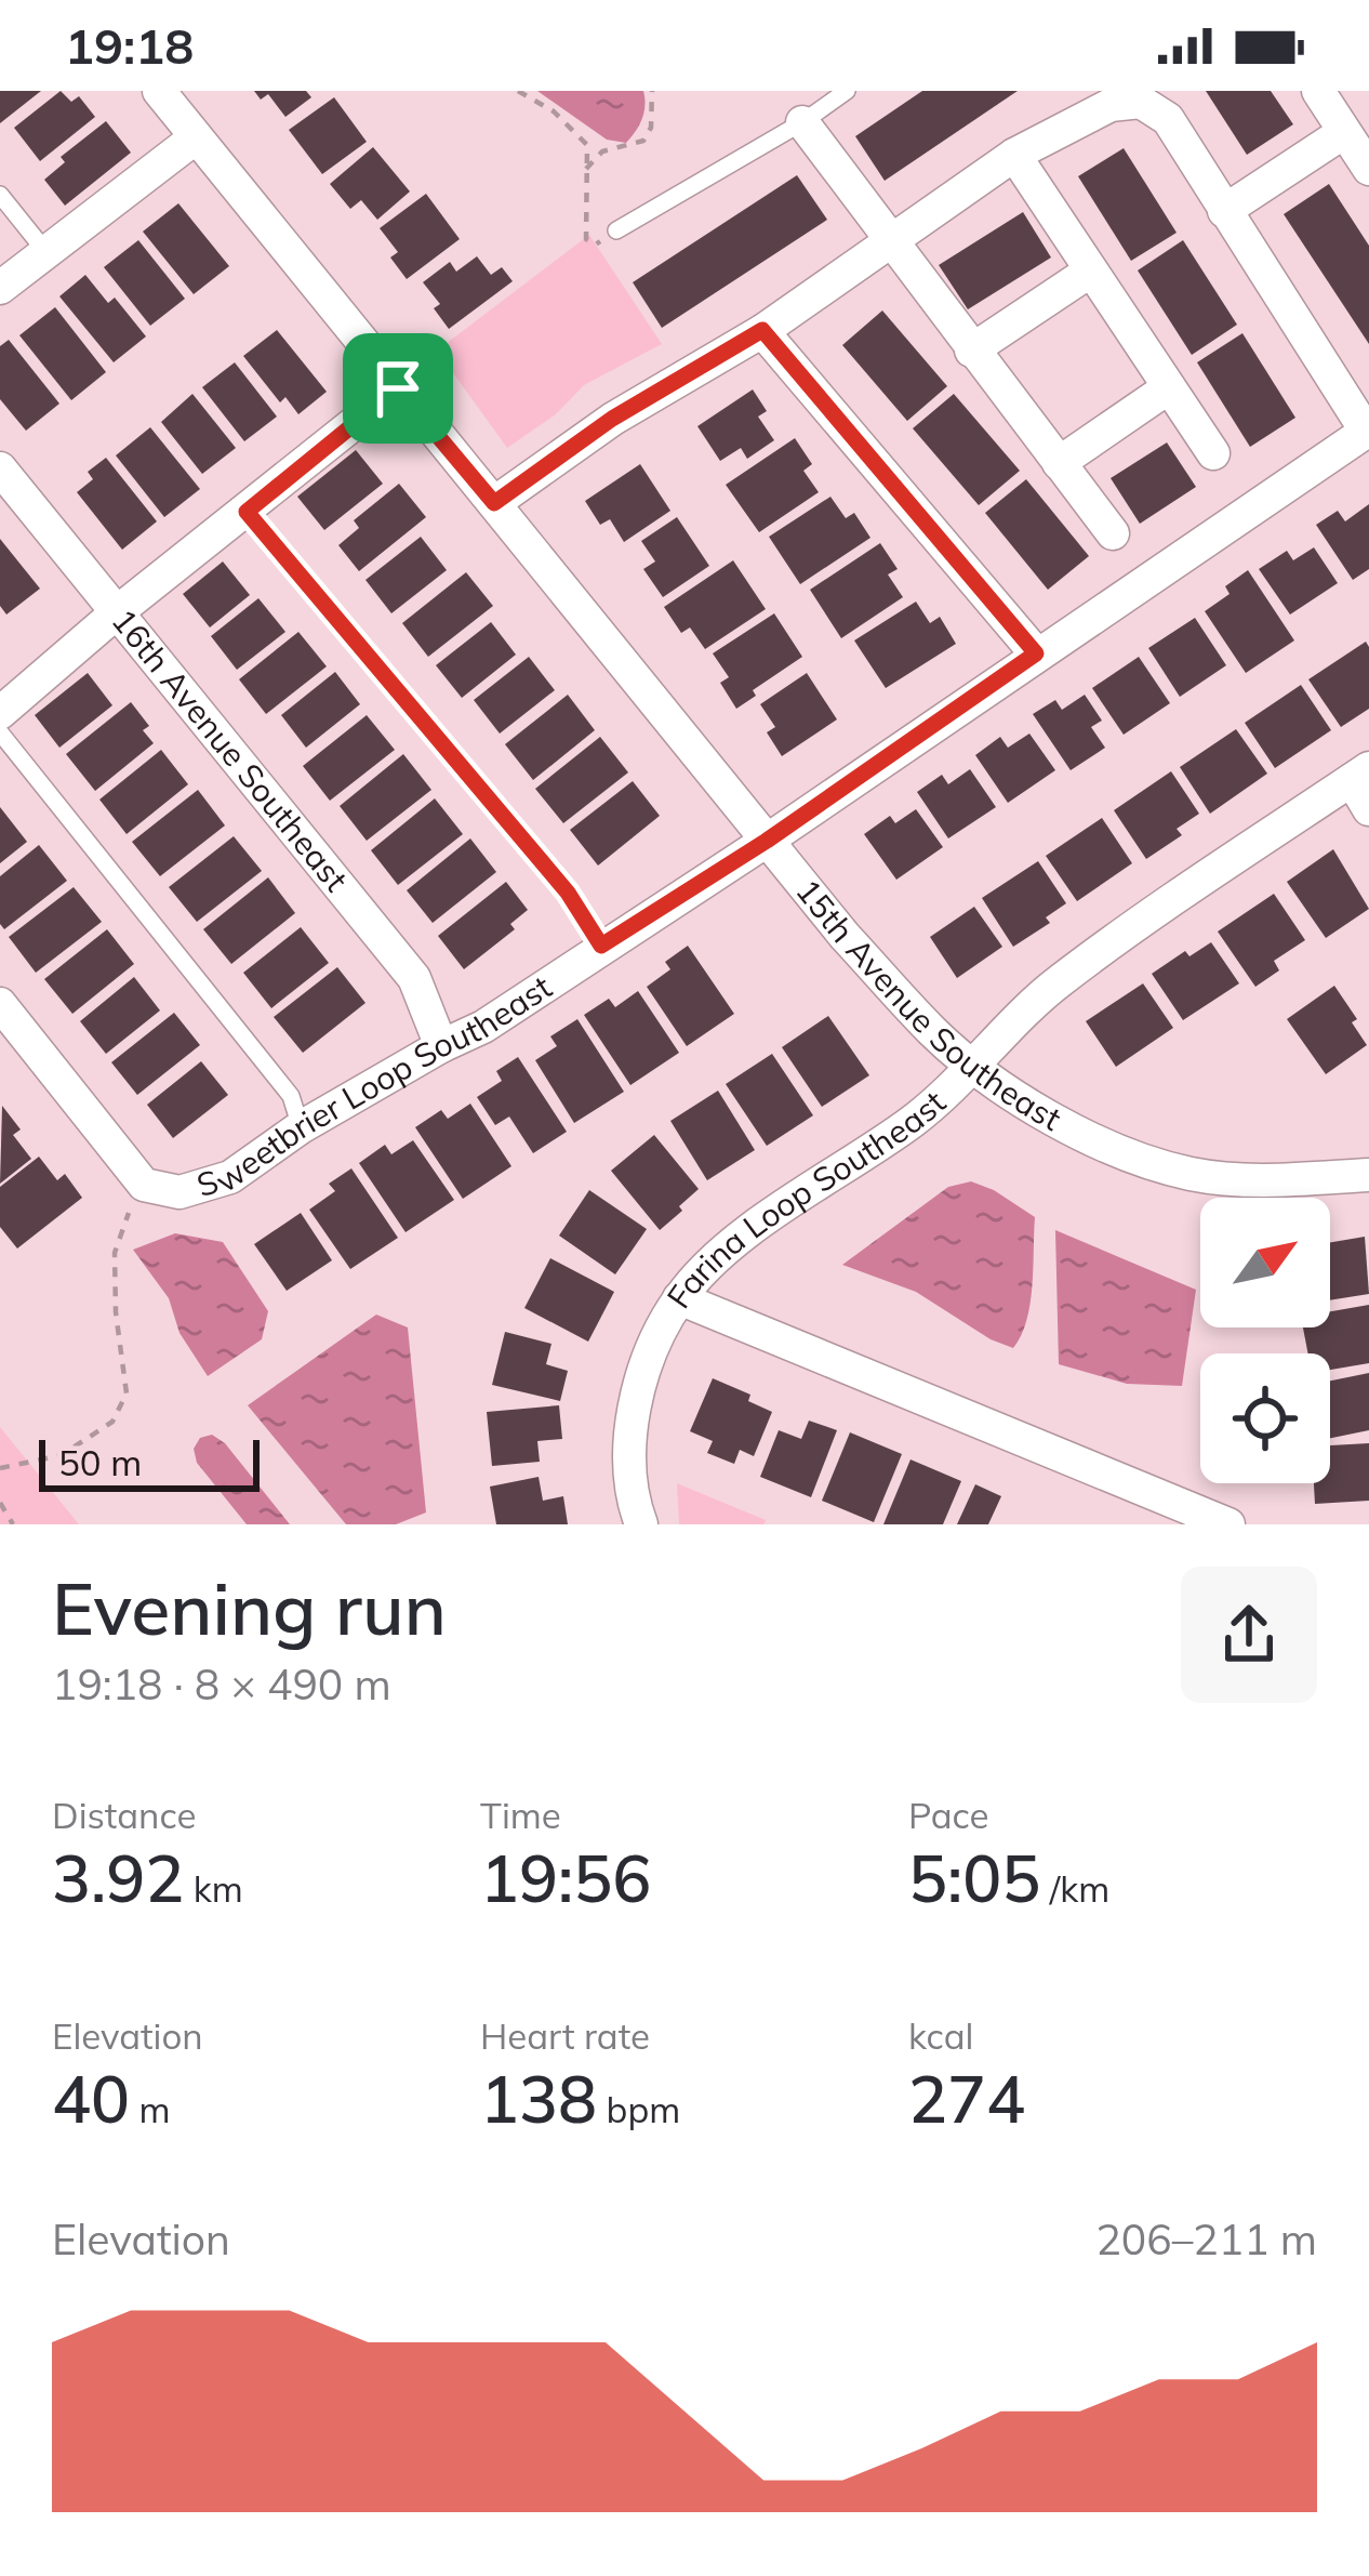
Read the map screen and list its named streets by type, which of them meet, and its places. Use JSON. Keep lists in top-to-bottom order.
{
  "streets": {
    "street": [
      "16th Avenue Southeast",
      "15th Avenue Southeast",
      "Sweetbrier Loop Southeast",
      "Farina Loop Southeast"
    ]
  },
  "crossings": [
    ["16th Avenue Southeast", "Sweetbrier Loop Southeast"],
    ["15th Avenue Southeast", "Sweetbrier Loop Southeast"],
    ["15th Avenue Southeast", "Farina Loop Southeast"]
  ],
  "scale_bar": "50 m",
  "north": "top right",
  "page": {
    "status": "19:18",
    "scale": "50 m",
    "heading": ["Evening run", "19:18 · 8 × 490 m"],
    "stats": [
      ["Distance", "3.92 km"],
      ["Time", "19:56"],
      ["Pace", "5:05 /km"],
      ["Elevation", "40 m"],
      ["Heart rate", "138 bpm"],
      ["kcal", "274"]
    ],
    "chart": ["Elevation", "206–211 m"]
  }
}
